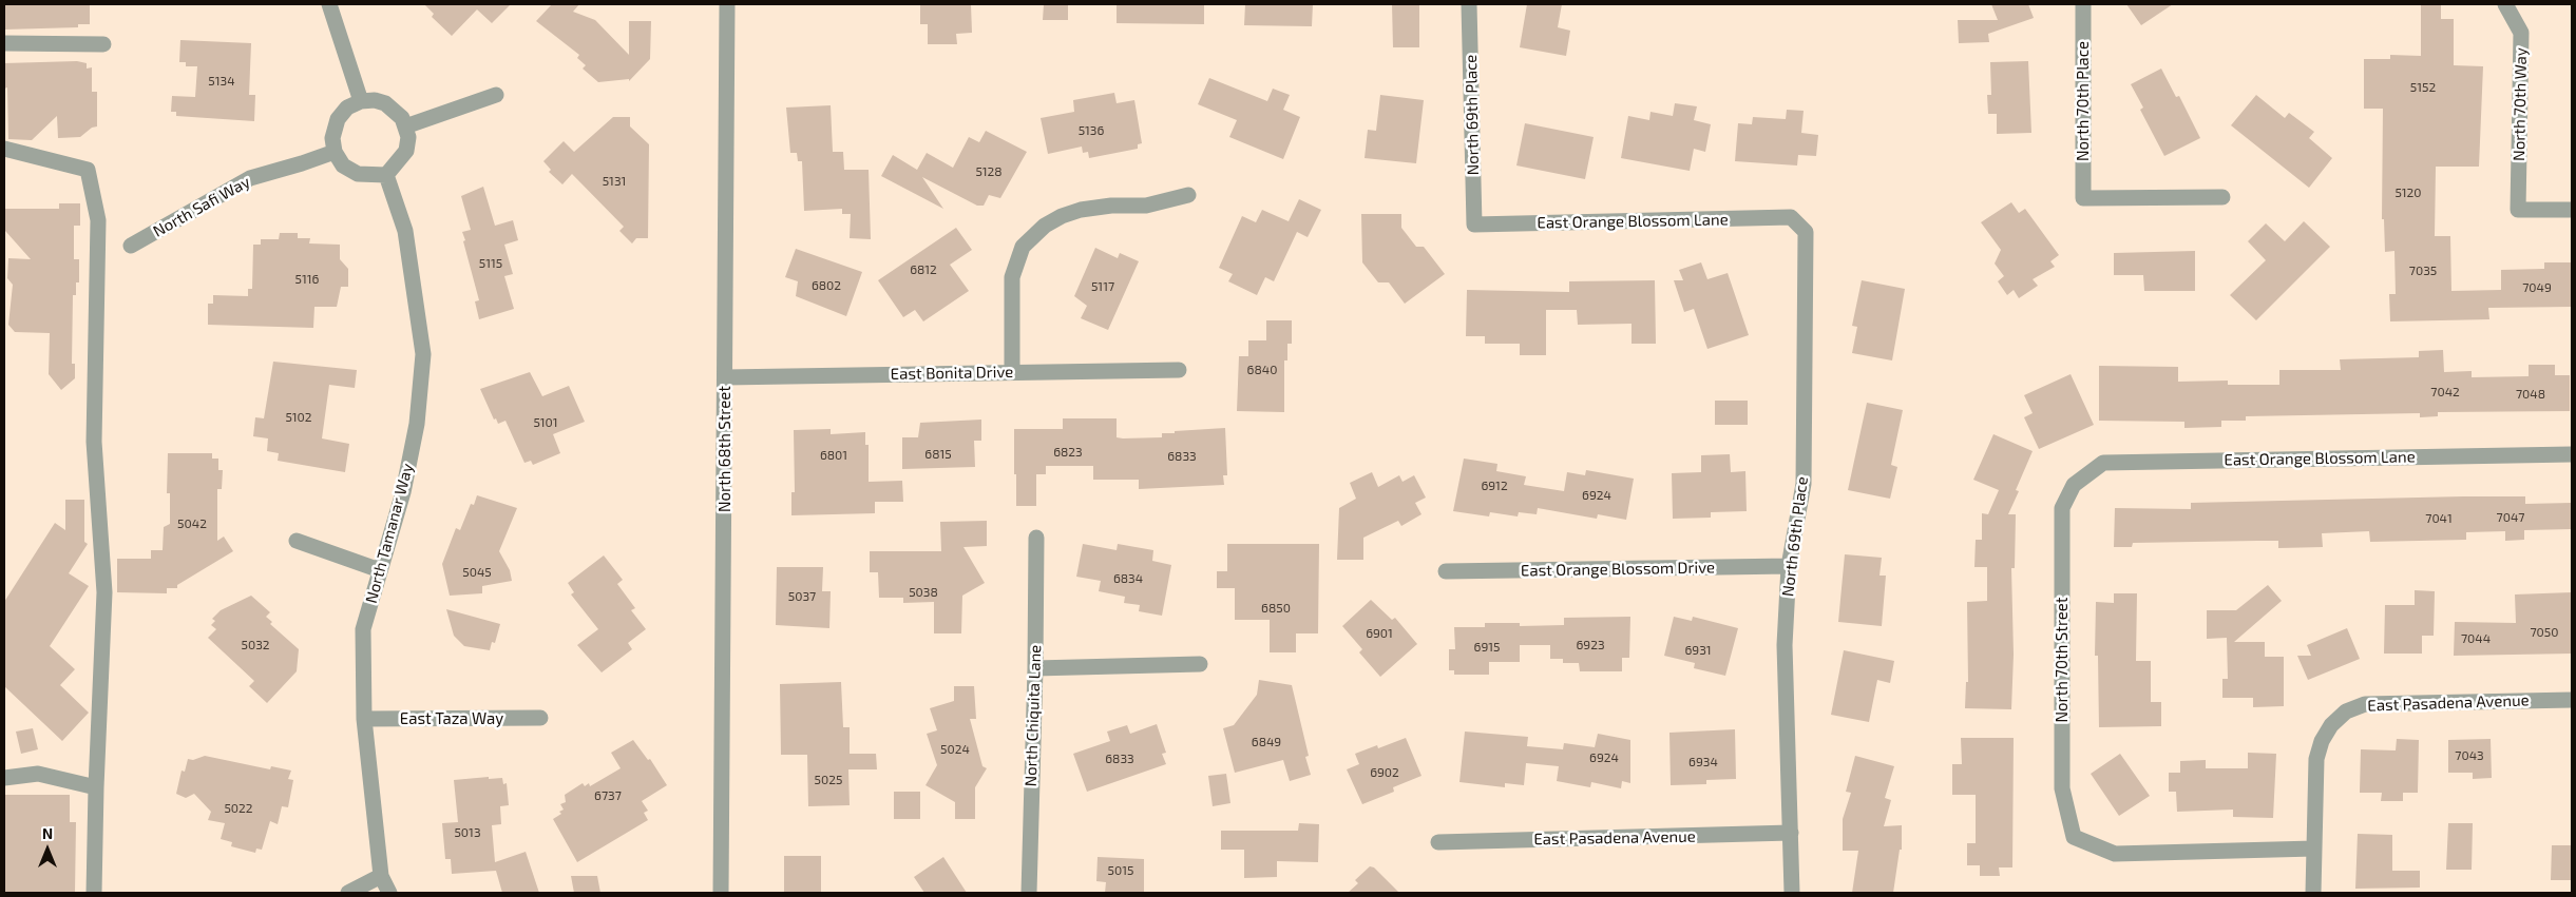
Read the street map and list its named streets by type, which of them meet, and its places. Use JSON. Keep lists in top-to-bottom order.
{
  "streets": {
    "street": [
      "North 70th Place",
      "North 70th Way",
      "North 69th Place",
      "North Safi Way",
      "East Orange Blossom Lane",
      "East Bonita Drive",
      "North 68th Street",
      "North Tamanar Way",
      "East Orange Blossom Drive",
      "North 70th Street",
      "East Pasadena Avenue",
      "North Chiquita Lane",
      "East Taza Way"
    ]
  },
  "crossings": [
    ["North 69th Place", "East Orange Blossom Lane"],
    ["North 69th Place", "East Orange Blossom Drive"],
    ["North 69th Place", "East Pasadena Avenue"],
    ["North Safi Way", "North Tamanar Way"],
    ["East Orange Blossom Lane", "North 70th Street"],
    ["East Bonita Drive", "North 68th Street"],
    ["North Tamanar Way", "East Taza Way"],
    ["North 70th Street", "East Pasadena Avenue"]
  ],
  "house_numbers": [
    "5134",
    "5152",
    "5136",
    "5128",
    "5131",
    "5120",
    "5115",
    "6812",
    "7035",
    "5116",
    "6802",
    "5117",
    "7049",
    "6840",
    "7042",
    "7048",
    "5102",
    "5101",
    "6823",
    "6815",
    "6801",
    "6833",
    "6912",
    "6924",
    "7047",
    "7041",
    "5042",
    "5045",
    "6834",
    "5038",
    "5037",
    "6850",
    "7050",
    "6901",
    "7044",
    "5032",
    "6923",
    "6915",
    "6931",
    "6849",
    "5024",
    "7043",
    "6924",
    "6833",
    "6934",
    "6902",
    "5025",
    "6737",
    "5022",
    "5013",
    "5015"
  ],
  "north": "top"
}
